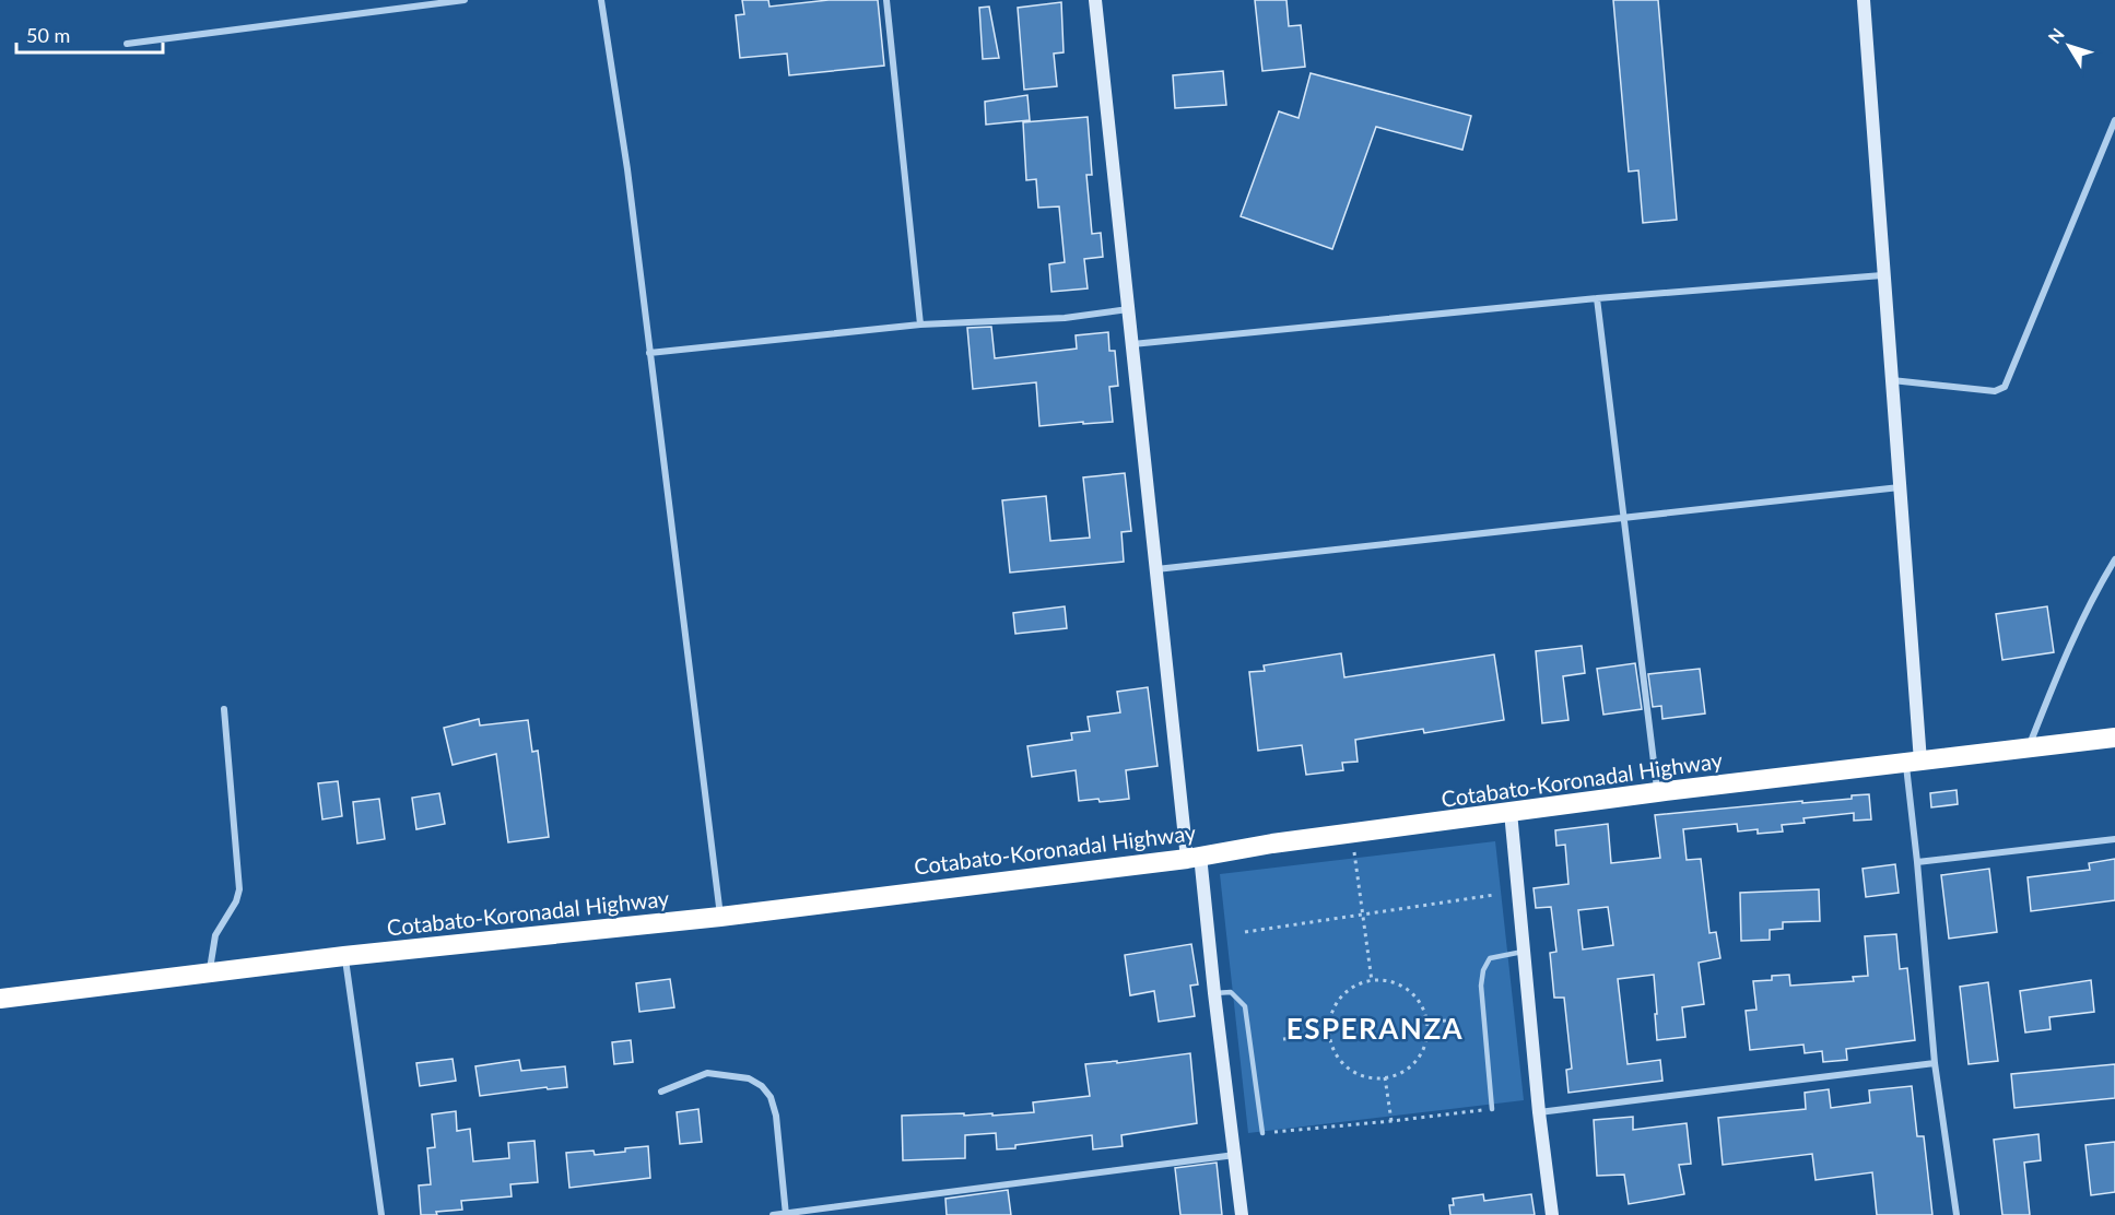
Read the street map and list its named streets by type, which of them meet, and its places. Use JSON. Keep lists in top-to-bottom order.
{
  "streets": {
    "highway": ["Cotabato-Koronadal Highway"]
  },
  "districts": ["ESPERANZA"],
  "scale_bar": "50 m",
  "north": "top left"
}
